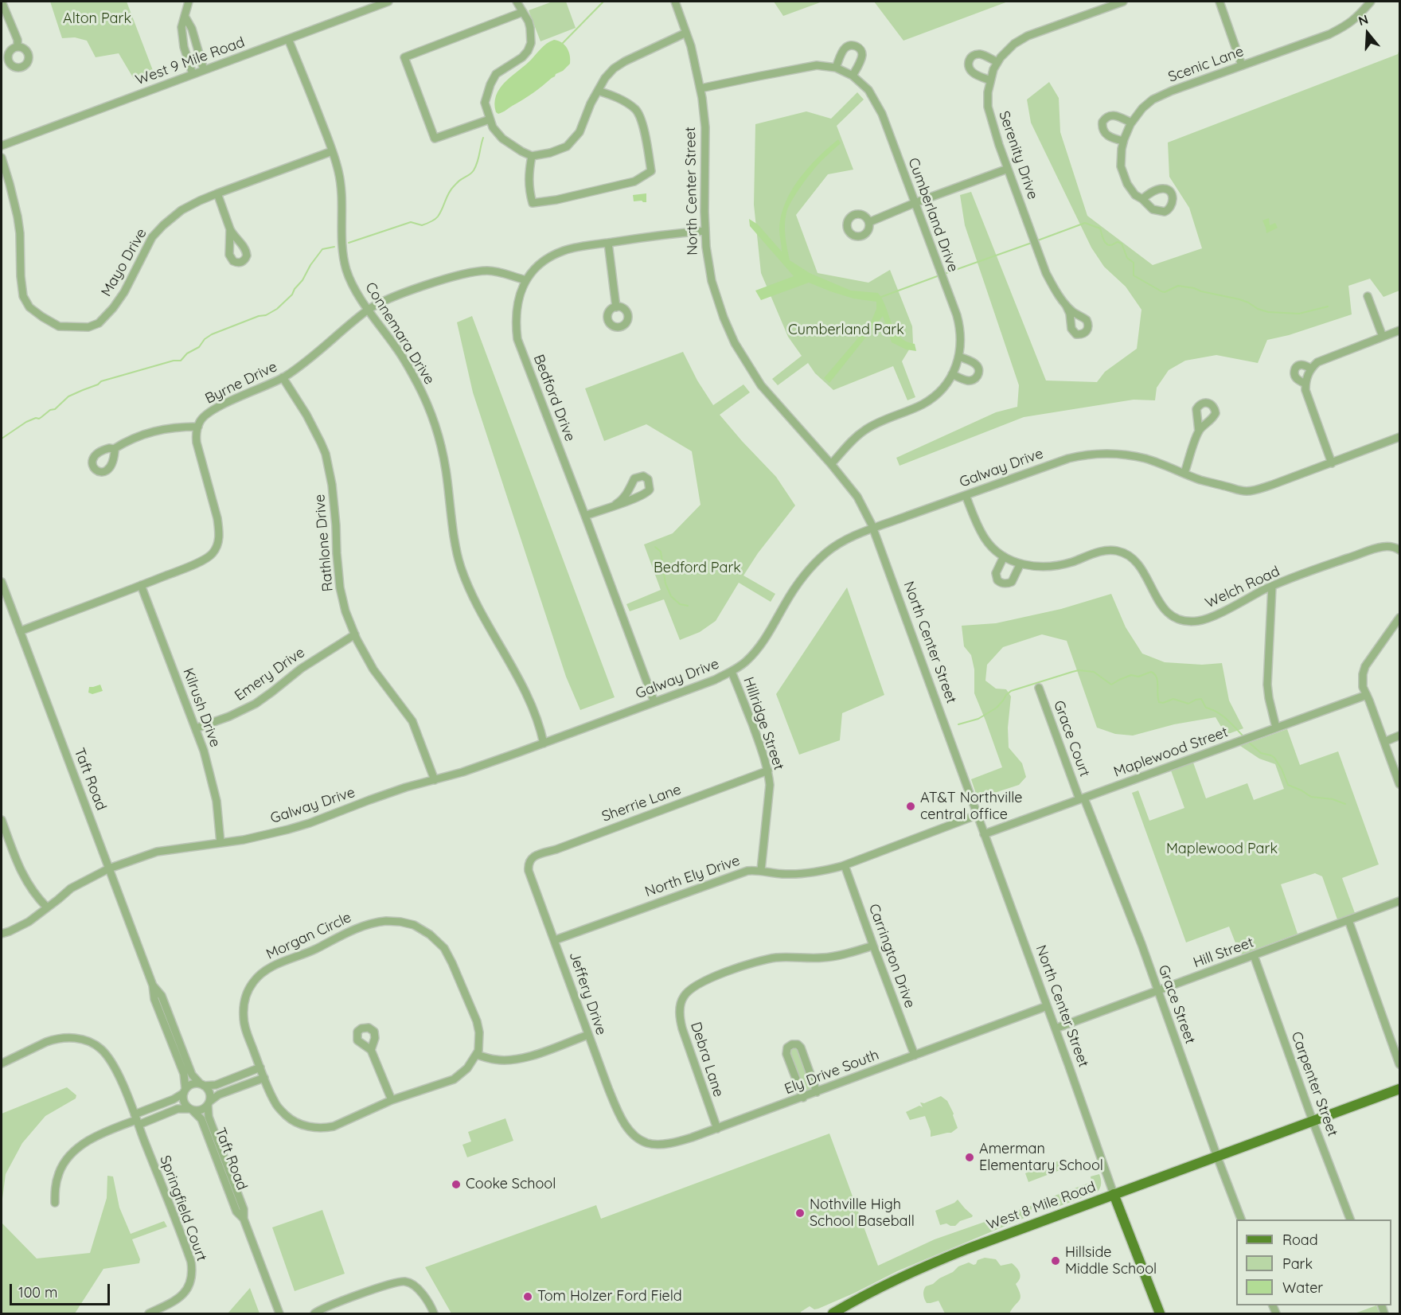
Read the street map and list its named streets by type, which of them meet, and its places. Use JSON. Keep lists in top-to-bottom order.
{
  "streets": {
    "main road": ["North Center Street", "West 8 Mile Road"],
    "street": [
      "West 9 Mile Road",
      "Scenic Lane",
      "Serenity Drive",
      "Cumberland Drive",
      "Mayo Drive",
      "Connemara Drive",
      "Byrne Drive",
      "Bedford Drive",
      "Galway Drive",
      "Rathlone Drive",
      "Welch Road",
      "Emery Drive",
      "Kilrush Drive",
      "Hillridge Street",
      "Grace Court",
      "Maplewood Street",
      "Taft Road",
      "Sherrie Lane",
      "North Ely Drive",
      "Morgan Circle",
      "Hill Street",
      "Carrington Drive",
      "Jeffery Drive",
      "Grace Street",
      "Debra Lane",
      "Ely Drive South",
      "Carpenter Street",
      "Springfield Court"
    ]
  },
  "crossings": [
    ["West 9 Mile Road", "Connemara Drive"],
    ["North Center Street", "Cumberland Drive"],
    ["North Center Street", "Bedford Drive"],
    ["North Center Street", "Galway Drive"],
    ["North Center Street", "Maplewood Street"],
    ["North Center Street", "North Ely Drive"],
    ["North Center Street", "Hill Street"],
    ["North Center Street", "Ely Drive South"],
    ["North Center Street", "West 8 Mile Road"],
    ["Mayo Drive", "Connemara Drive"],
    ["Connemara Drive", "Byrne Drive"],
    ["Connemara Drive", "Galway Drive"],
    ["Byrne Drive", "Bedford Drive"],
    ["Byrne Drive", "Rathlone Drive"],
    ["Bedford Drive", "Galway Drive"],
    ["Galway Drive", "Rathlone Drive"],
    ["Galway Drive", "Welch Road"],
    ["Galway Drive", "Kilrush Drive"],
    ["Galway Drive", "Hillridge Street"],
    ["Galway Drive", "Taft Road"],
    ["Rathlone Drive", "Emery Drive"],
    ["Emery Drive", "Kilrush Drive"],
    ["Hillridge Street", "Sherrie Lane"],
    ["Hillridge Street", "North Ely Drive"],
    ["Grace Court", "Maplewood Street"],
    ["Grace Court", "Grace Street"],
    ["Maplewood Street", "Grace Street"],
    ["Sherrie Lane", "Jeffery Drive"],
    ["North Ely Drive", "Carrington Drive"],
    ["North Ely Drive", "Jeffery Drive"],
    ["Hill Street", "Grace Street"],
    ["Hill Street", "Carpenter Street"],
    ["Carrington Drive", "Debra Lane"],
    ["Carrington Drive", "Ely Drive South"],
    ["Jeffery Drive", "Ely Drive South"],
    ["Grace Street", "West 8 Mile Road"],
    ["Debra Lane", "Ely Drive South"],
    ["Carpenter Street", "West 8 Mile Road"]
  ],
  "parks": [
    "Alton Park",
    "Cumberland Park",
    "Bedford Park",
    "Maplewood Park"
  ],
  "places": [
    "AT&T Northville central office",
    "Amerman Elementary School",
    "Cooke School",
    "Nothville High School Baseball",
    "Hillside Middle School",
    "Tom Holzer Ford Field"
  ],
  "legend": ["Road", "Park", "Water"],
  "scale_bar": "100 m",
  "north": "top"
}
